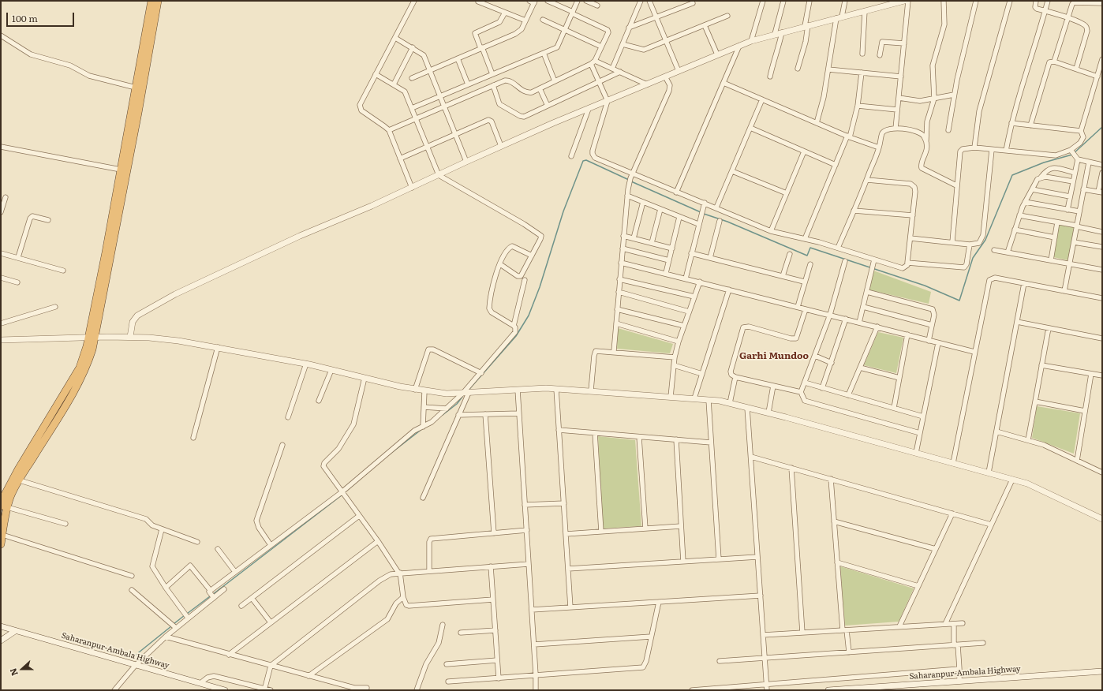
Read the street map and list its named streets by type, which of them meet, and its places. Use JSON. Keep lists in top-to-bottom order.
{
  "streets": {
    "street": ["Saharanpur-Ambala Highway"]
  },
  "districts": ["Garhi Mundoo"],
  "scale_bar": "100 m",
  "north": "left"
}
